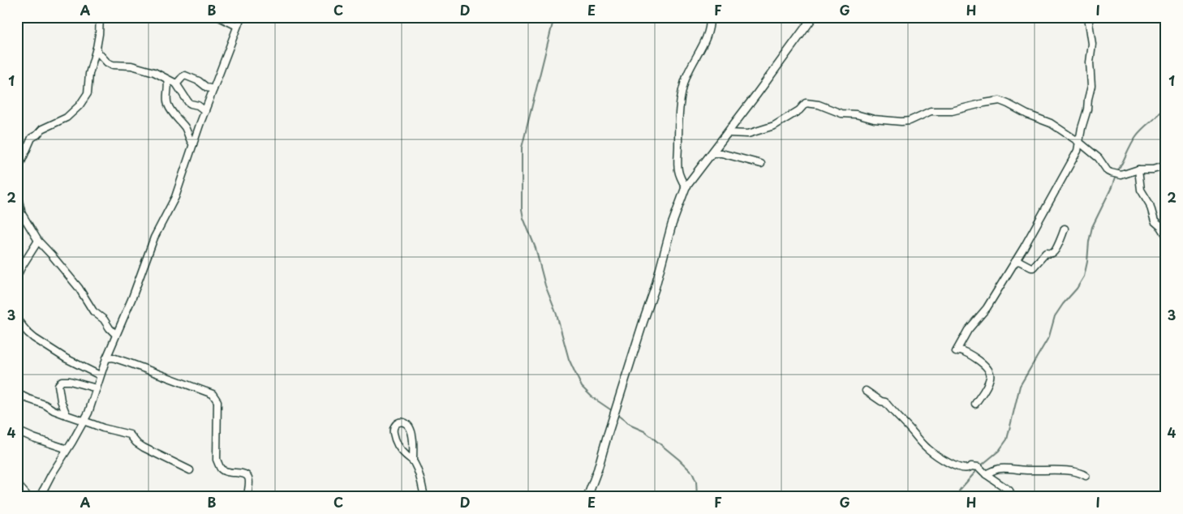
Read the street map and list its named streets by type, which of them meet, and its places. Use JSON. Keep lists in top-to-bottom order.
{
  "grid": {
    "columns": [
      "A",
      "B",
      "C",
      "D",
      "E",
      "F",
      "G",
      "H",
      "I"
    ],
    "rows": [
      "1",
      "2",
      "3",
      "4"
    ]
  }
}
